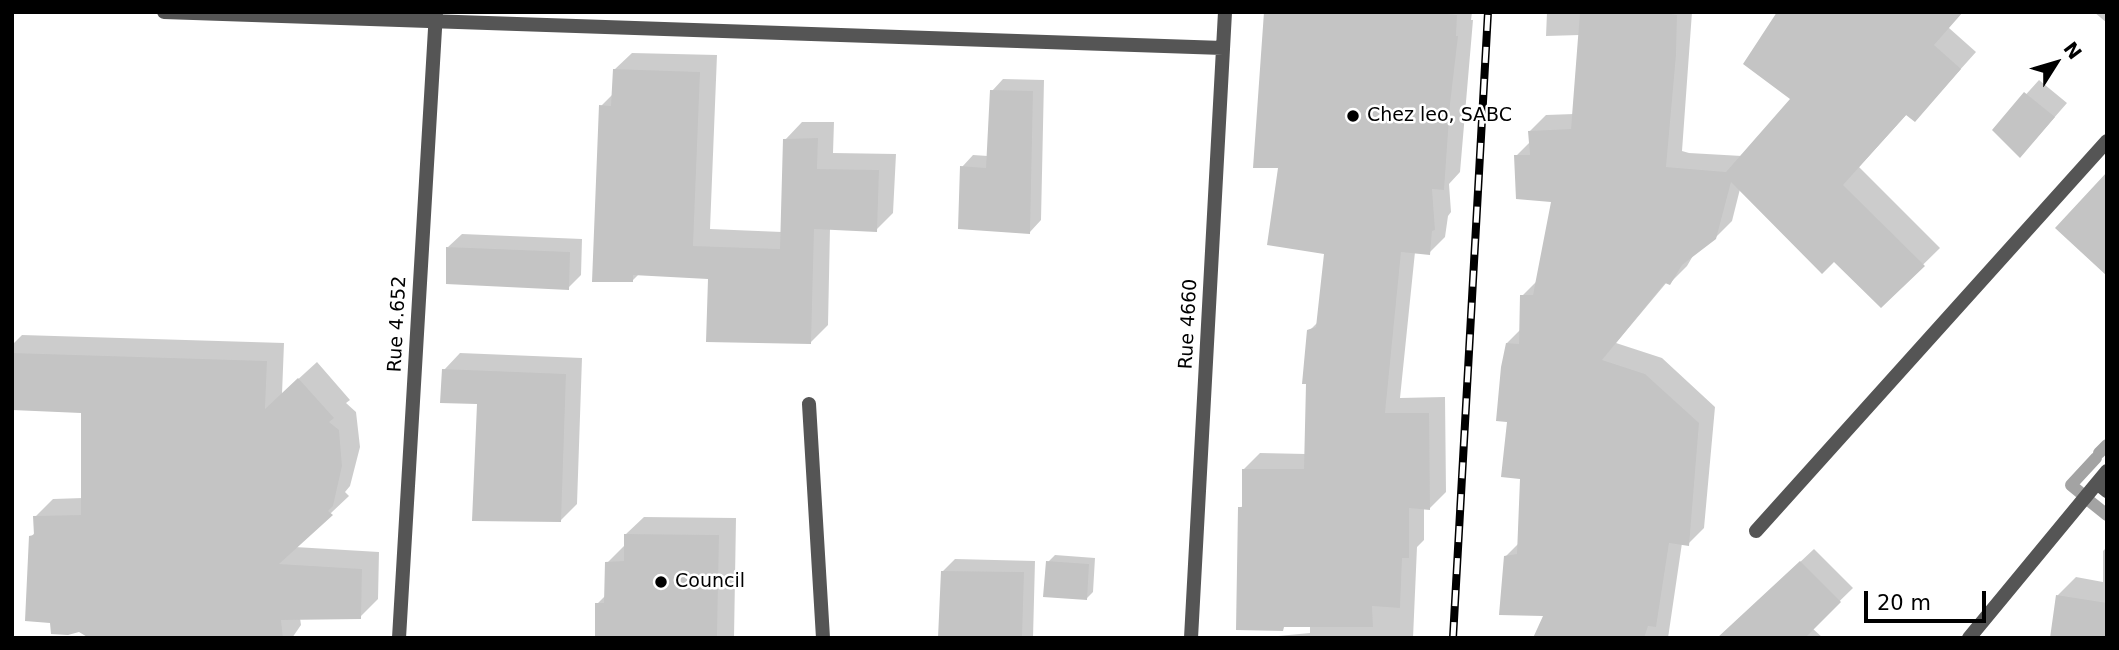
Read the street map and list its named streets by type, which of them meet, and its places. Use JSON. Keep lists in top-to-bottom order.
{
  "streets": {
    "street": ["Rue 4.652", "Rue 4660"]
  },
  "places": ["Chez leo, SABC", "Council"],
  "scale_bar": "20 m",
  "north": "top right"
}
